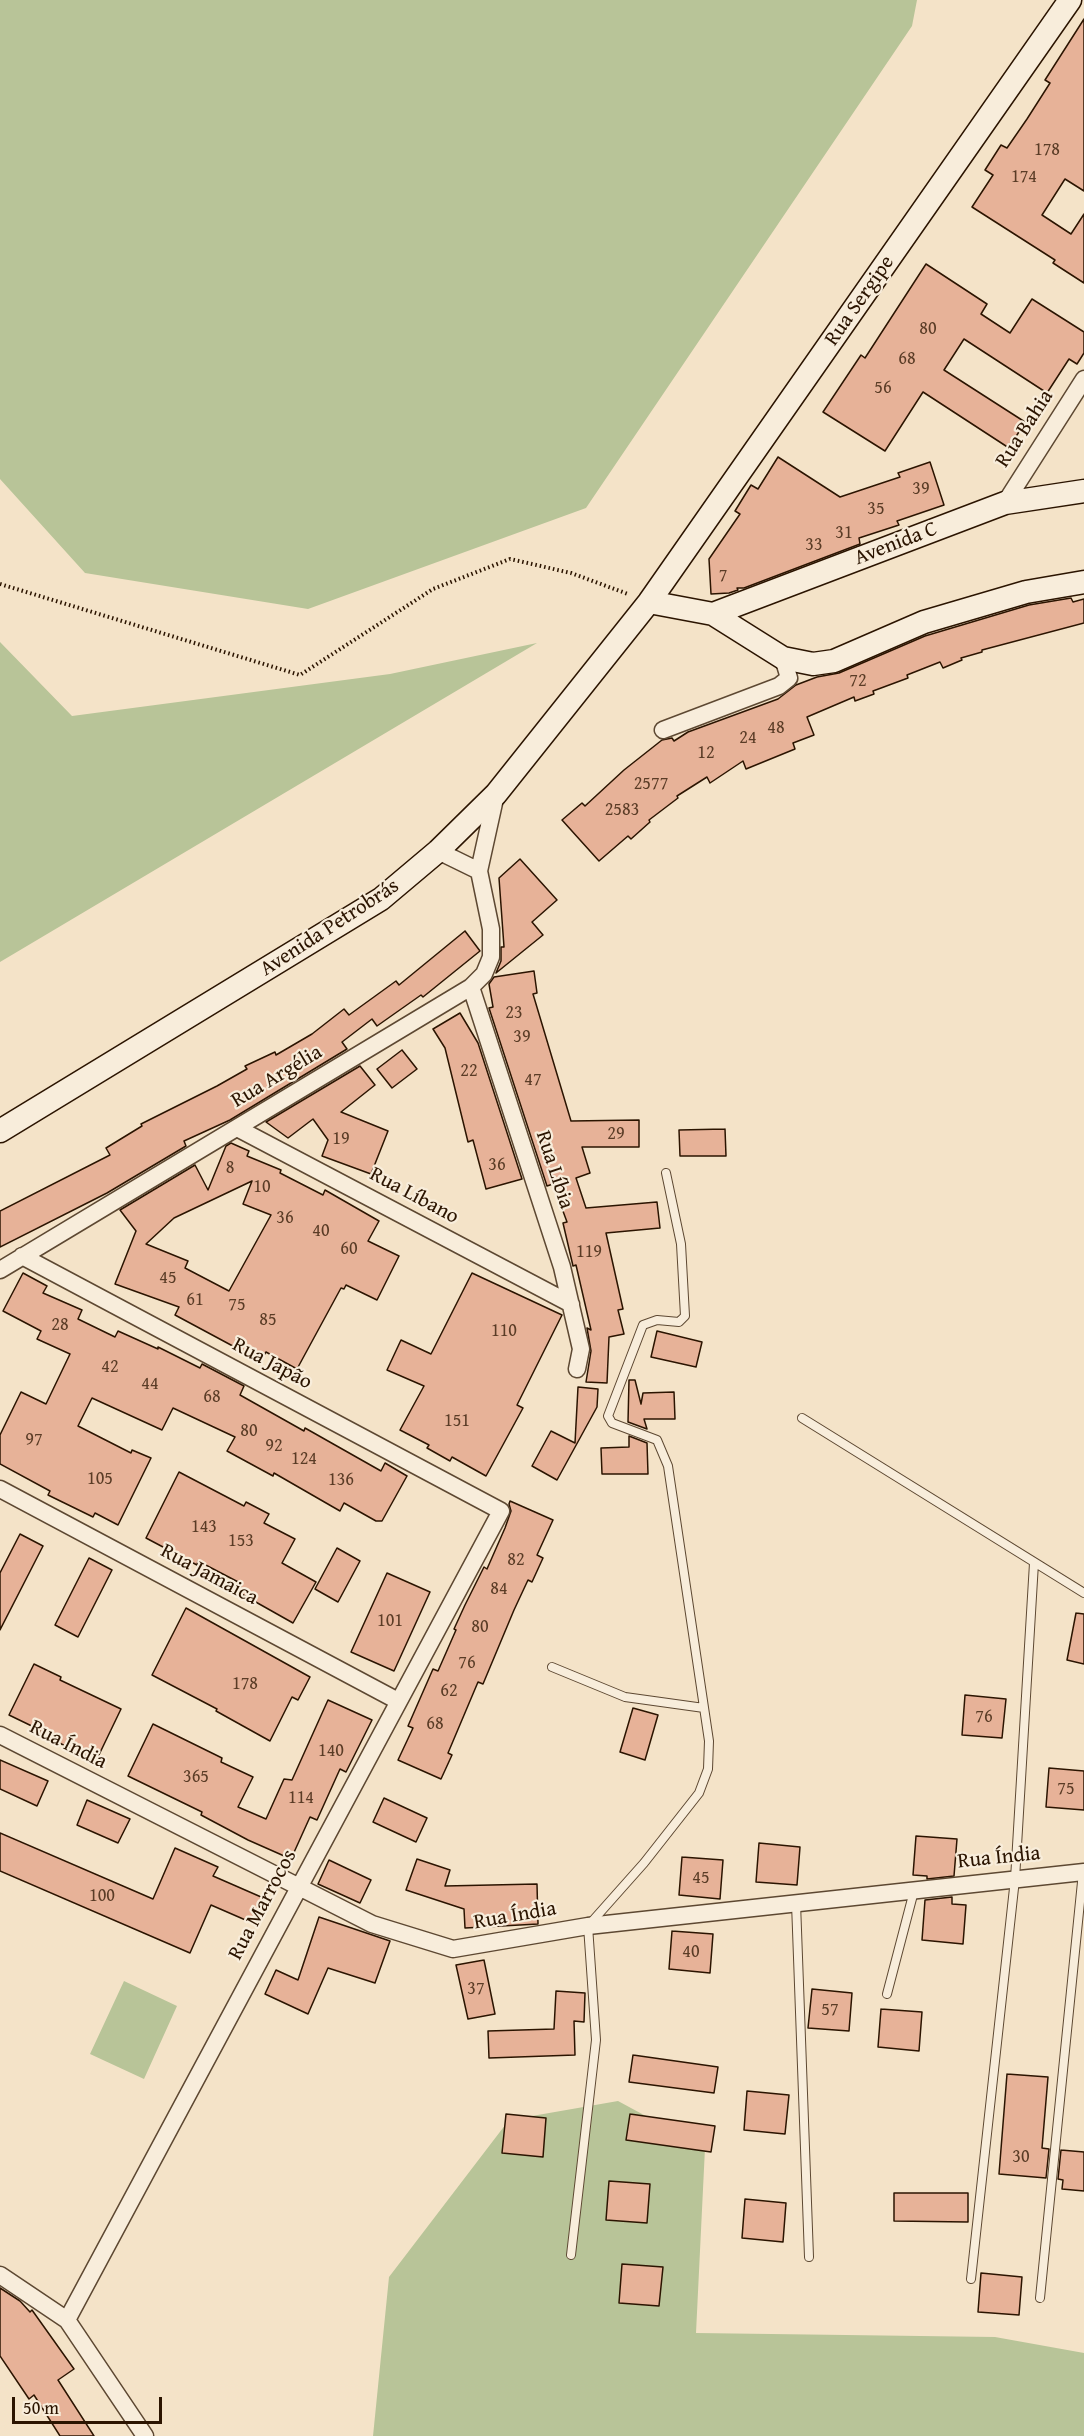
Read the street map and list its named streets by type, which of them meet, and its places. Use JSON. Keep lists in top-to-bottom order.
{
  "streets": {
    "main road": ["Rua Sergipe", "Avenida C", "Avenida Petrobrás"],
    "street": [
      "Rua Bahia",
      "Rua Argélia",
      "Rua Líbia",
      "Rua Líbano",
      "Rua Japão",
      "Rua Jamaica",
      "Rua Índia",
      "Rua Marrocos"
    ]
  },
  "crossings": [
    ["Rua Sergipe", "Avenida Petrobrás"],
    ["Rua Bahia", "Avenida C"],
    ["Avenida Petrobrás", "Rua Argélia"],
    ["Rua Argélia", "Rua Líbia"],
    ["Rua Argélia", "Rua Líbano"],
    ["Rua Argélia", "Rua Japão"],
    ["Rua Líbia", "Rua Líbano"],
    ["Rua Japão", "Rua Marrocos"],
    ["Rua Jamaica", "Rua Marrocos"],
    ["Rua Índia", "Rua Marrocos"]
  ],
  "house_numbers": [
    "178",
    "174",
    "80",
    "68",
    "56",
    "39",
    "35",
    "31",
    "33",
    "7",
    "72",
    "48",
    "24",
    "12",
    "2577",
    "2583",
    "23",
    "39",
    "22",
    "47",
    "29",
    "19",
    "36",
    "8",
    "10",
    "36",
    "40",
    "60",
    "119",
    "45",
    "61",
    "75",
    "85",
    "28",
    "110",
    "42",
    "44",
    "68",
    "151",
    "80",
    "97",
    "92",
    "124",
    "105",
    "136",
    "143",
    "153",
    "82",
    "84",
    "101",
    "80",
    "76",
    "178",
    "62",
    "76",
    "68",
    "140",
    "365",
    "75",
    "114",
    "45",
    "100",
    "40",
    "37",
    "57",
    "30"
  ],
  "scale_bar": "50 m"
}
